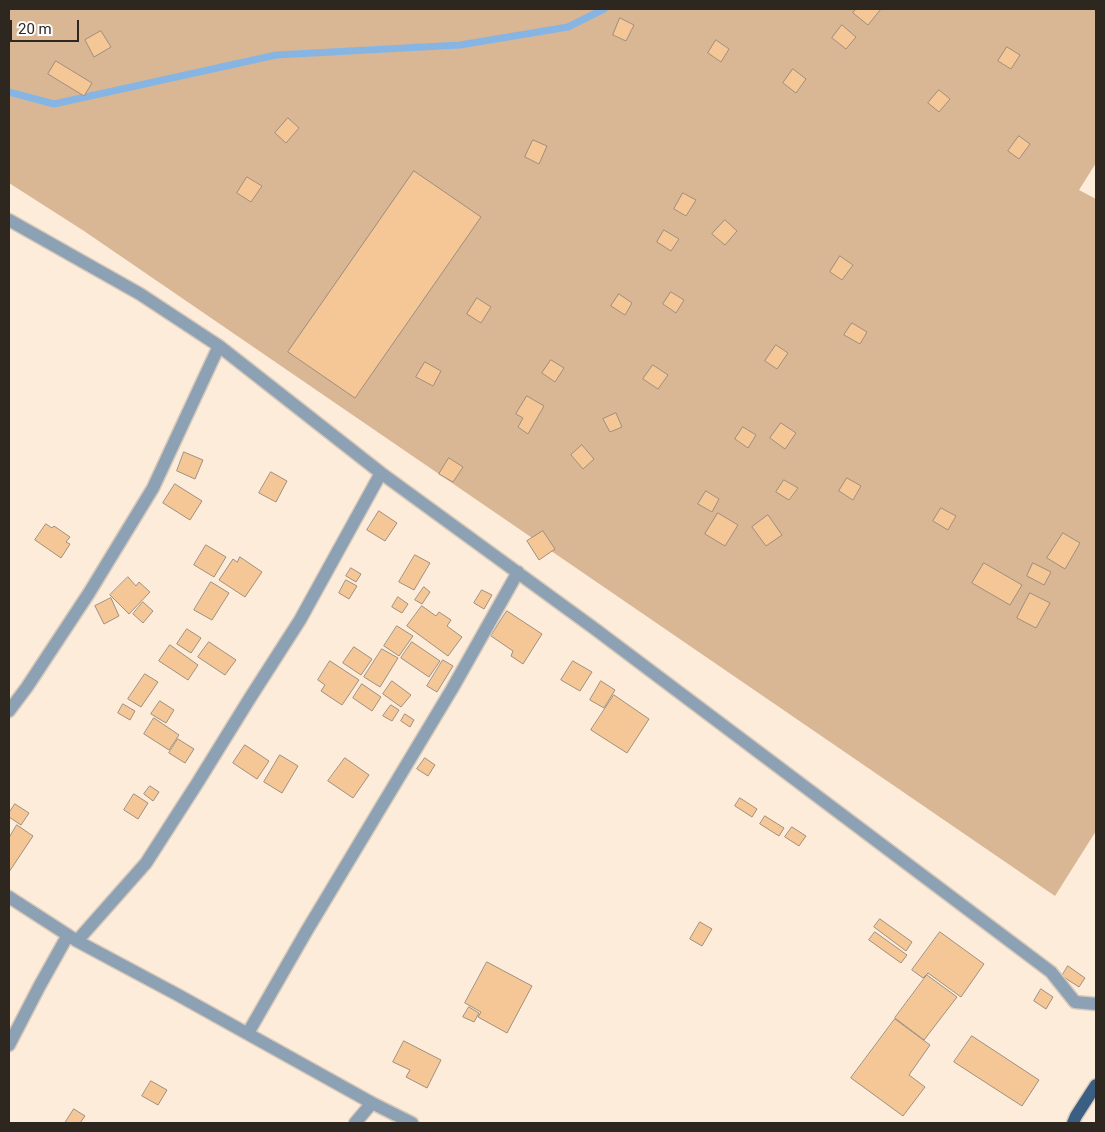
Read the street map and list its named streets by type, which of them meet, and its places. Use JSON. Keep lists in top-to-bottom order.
{
  "scale_bar": "20 m"
}
